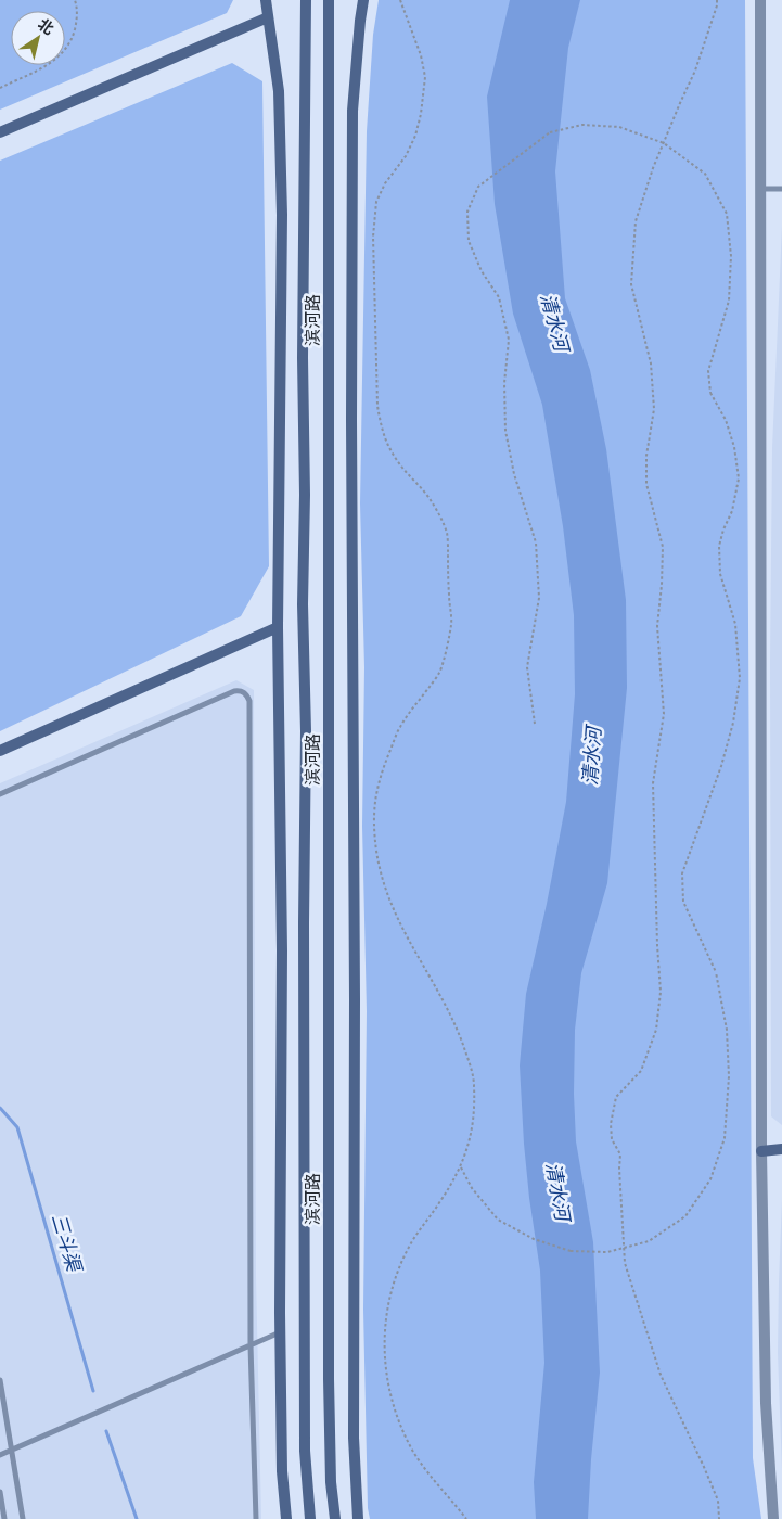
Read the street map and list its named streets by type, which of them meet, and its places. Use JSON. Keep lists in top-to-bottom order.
{
  "streets": {
    "street": ["滨河路"]
  },
  "water": ["清水河", "三斗渠"],
  "north": "top right"
}
